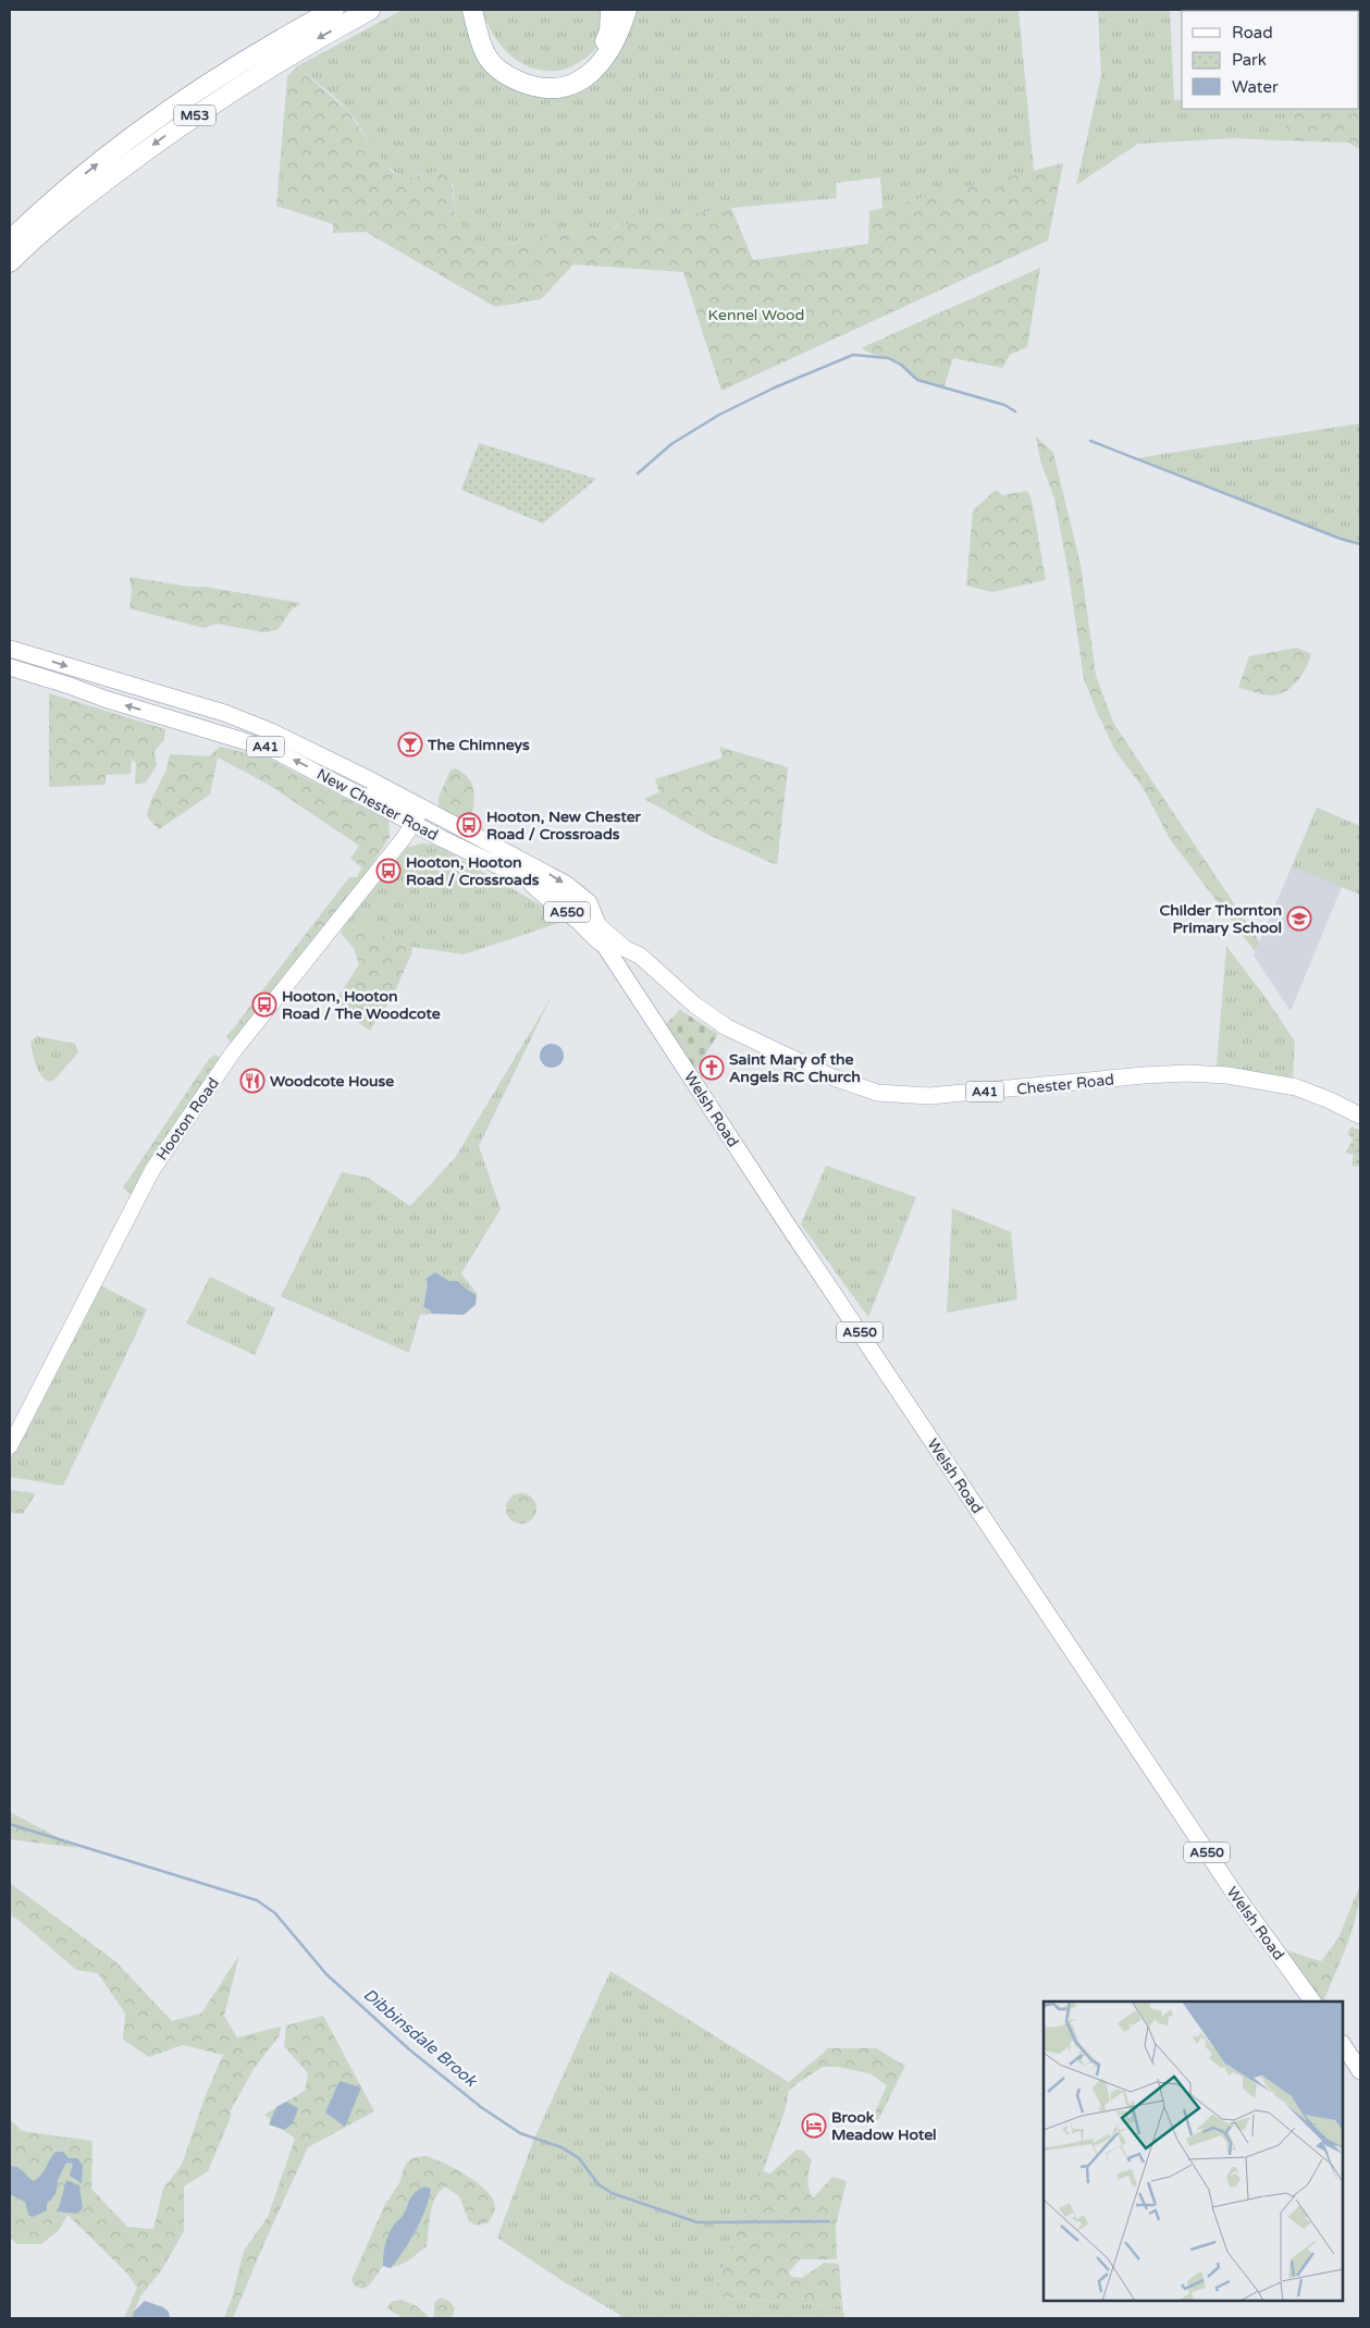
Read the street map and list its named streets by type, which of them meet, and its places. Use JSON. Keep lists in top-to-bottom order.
{
  "streets": {
    "highway": ["M53"],
    "main road": [
      "A41",
      "New Chester Road",
      "A550",
      "Chester Road",
      "Welsh Road",
      "Hooton Road"
    ]
  },
  "crossings": [
    ["A41", "New Chester Road"],
    ["A41", "A550"],
    ["New Chester Road", "A550"],
    ["New Chester Road", "Chester Road"],
    ["New Chester Road", "Welsh Road"],
    ["New Chester Road", "Hooton Road"],
    ["A550", "Chester Road"],
    ["A550", "Welsh Road"],
    ["Chester Road", "Welsh Road"]
  ],
  "water": ["Dibbinsdale Brook"],
  "parks": ["Kennel Wood"],
  "places": {
    "bar": ["The Chimneys"],
    "bus stop": ["Hooton, New Chester Road / Crossroads", "Hooton, Hooton Road / Crossroads", "Hooton, Hooton Road / The Woodcote"],
    "school or university": ["Childer Thornton Primary School"],
    "church": ["Saint Mary of the Angels RC Church"],
    "restaurant": ["Woodcote House"],
    "hotel": ["Brook Meadow Hotel"]
  },
  "legend": ["Road", "Park", "Water"]
}
